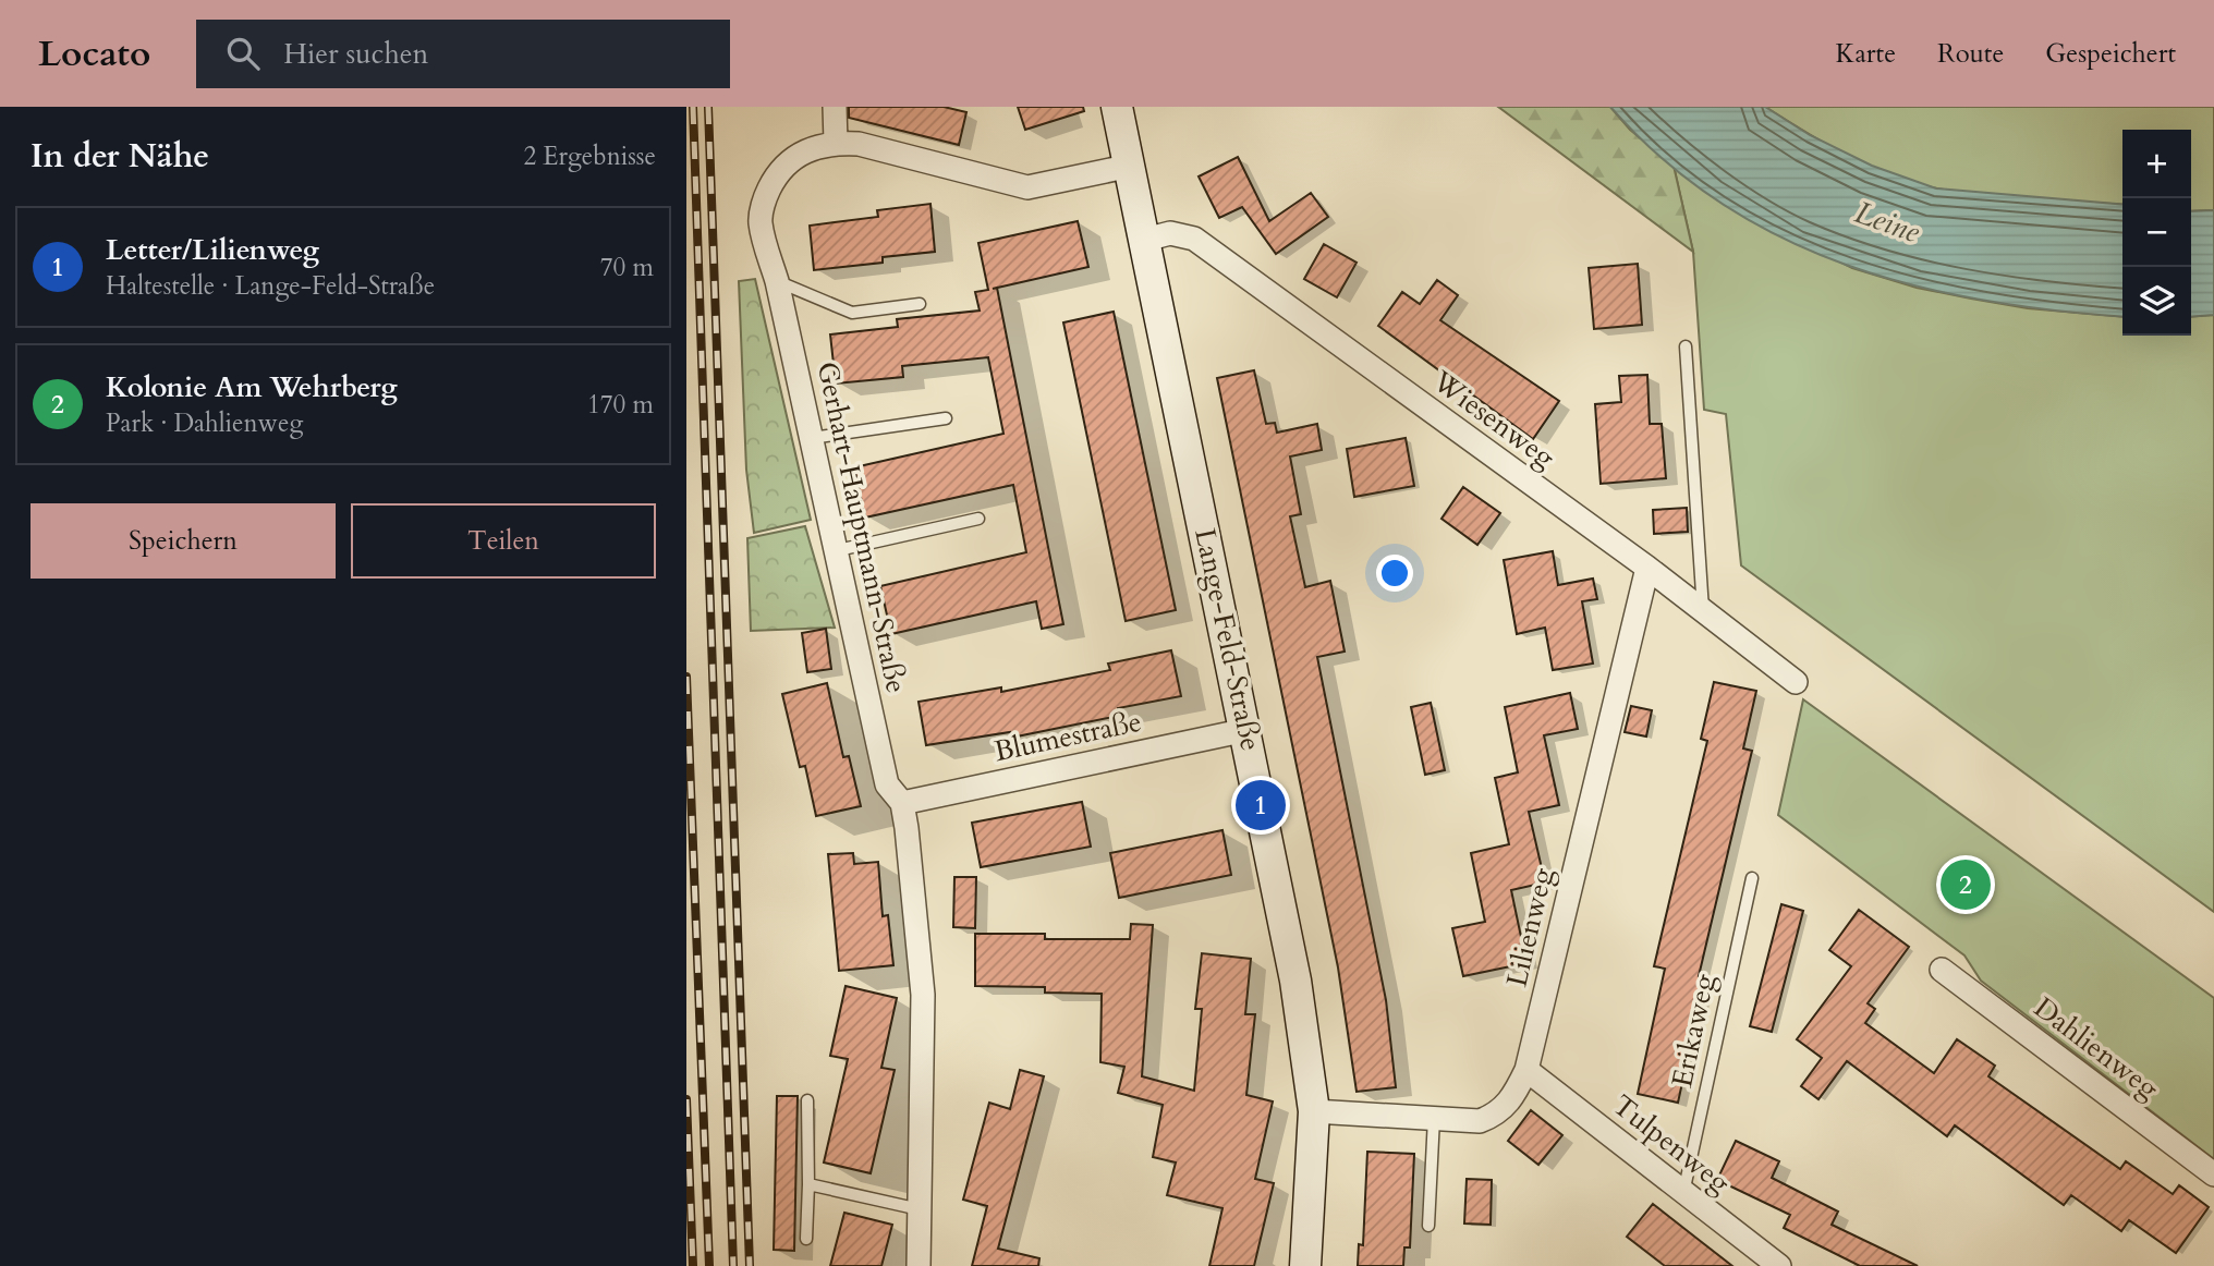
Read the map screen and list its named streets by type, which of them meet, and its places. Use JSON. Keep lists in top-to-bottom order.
{
  "streets": {
    "street": [
      "Wiesenweg",
      "Gerhart-Hauptmann-Straße",
      "Lange-Feld-Straße",
      "Blumestraße",
      "Lilienweg",
      "Dahlienweg",
      "Tulpenweg"
    ],
    "lane": ["Erikaweg"]
  },
  "crossings": [
    ["Wiesenweg", "Lange-Feld-Straße"],
    ["Wiesenweg", "Lilienweg"],
    ["Gerhart-Hauptmann-Straße", "Lange-Feld-Straße"],
    ["Gerhart-Hauptmann-Straße", "Blumestraße"],
    ["Lange-Feld-Straße", "Blumestraße"],
    ["Lange-Feld-Straße", "Lilienweg"],
    ["Lilienweg", "Tulpenweg"],
    ["Erikaweg", "Tulpenweg"]
  ],
  "water": ["Leine"],
  "page": {
    "header": "Locato",
    "search": "Hier suchen",
    "nav": ["Karte", "Route", "Gespeichert"],
    "heading": ["In der Nähe", "2 Ergebnisse"],
    "map_buttons": ["+", "−"],
    "list": [
      {
        "mark": "1",
        "name": "Letter/Lilienweg",
        "note": "Haltestelle · Lange-Feld-Straße",
        "value": "70 m"
      },
      {
        "mark": "2",
        "name": "Kolonie Am Wehrberg",
        "note": "Park · Dahlienweg",
        "value": "170 m"
      }
    ],
    "buttons": ["Speichern", "Teilen"],
    "pins": ["1", "2"]
  }
}
